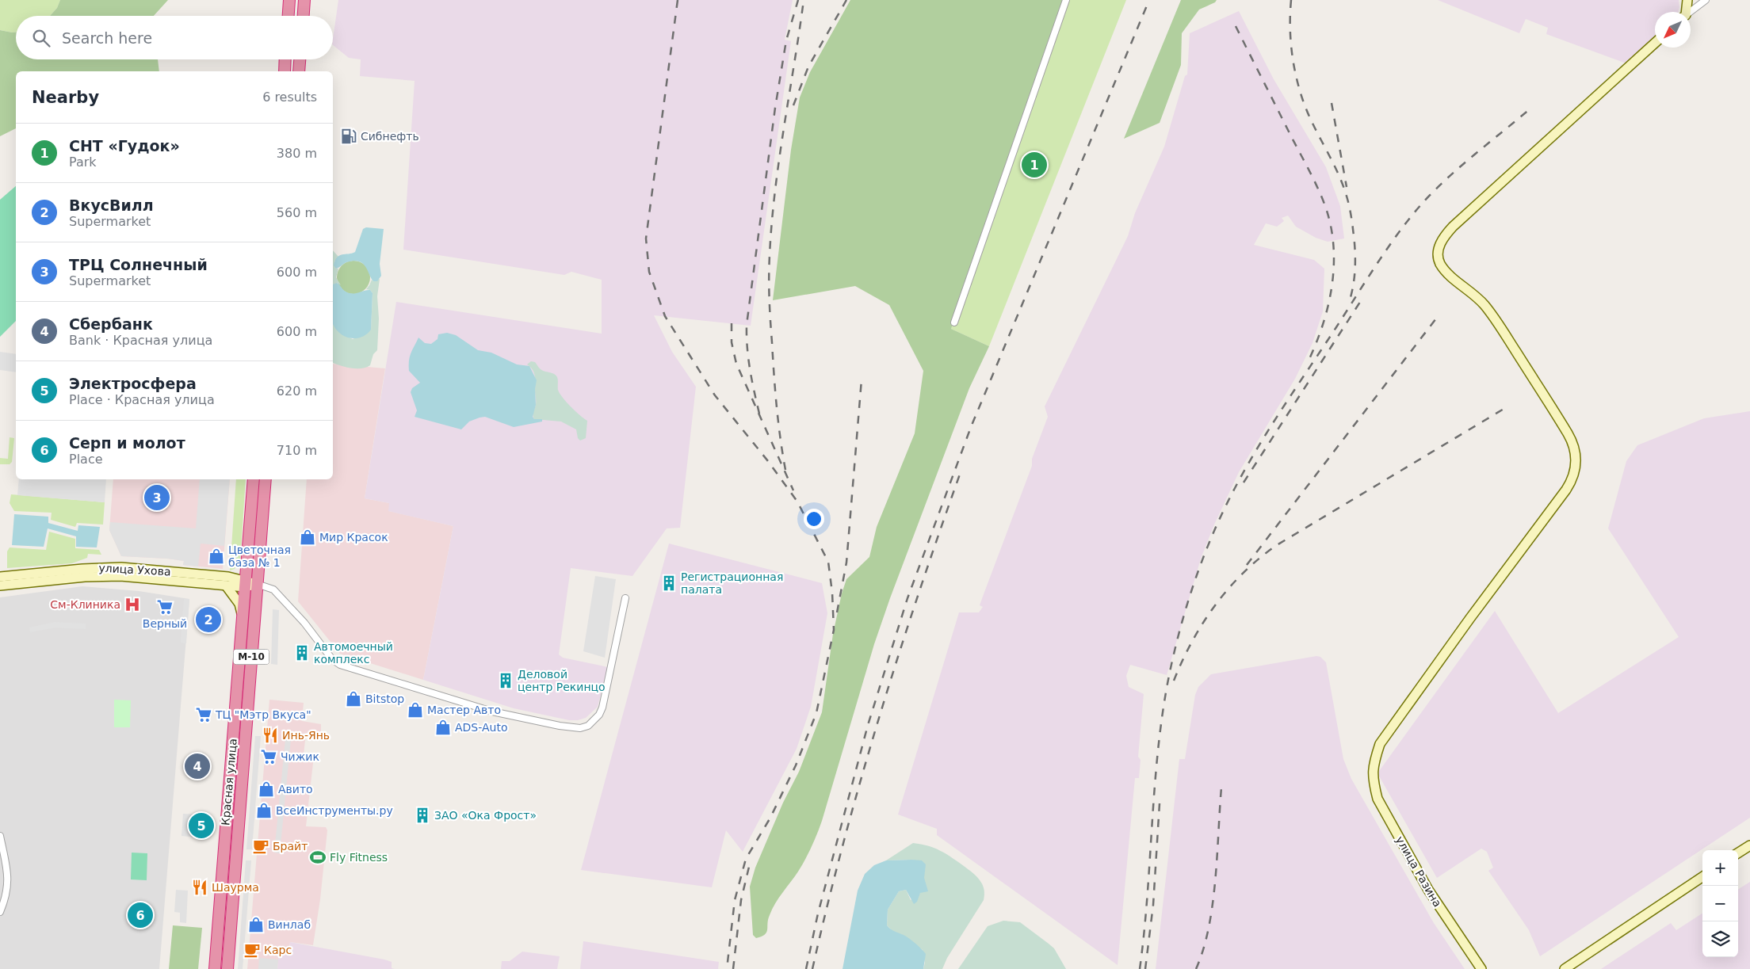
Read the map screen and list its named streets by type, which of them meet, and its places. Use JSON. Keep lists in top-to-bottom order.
{
  "streets": {
    "highway": ["М-10", "Красная улица"],
    "street": ["улица Ухова", "улица Разина"]
  },
  "crossings": [
    ["улица Ухова", "Красная улица"]
  ],
  "places": {
    "fuel station": ["Сибнефть"],
    "shop": [
      "Мир Красок",
      "Цветочная база № 1",
      "Bitstop",
      "Мастер Авто",
      "ADS-Auto",
      "Авито",
      "ВсеИнструменты.ру",
      "Винлаб"
    ],
    "building": [
      "Регистрационная палата",
      "Автомоечный комплекс",
      "Деловой центр Рекинцо",
      "ЗАО «Ока Фрост»"
    ],
    "hospital": ["См-Клиника"],
    "supermarket": ["Верный", "ТЦ \"Мэтр Вкуса\"", "Чижик"],
    "restaurant": ["Инь-Янь", "Шаурма"],
    "cafe": ["Брайт", "Карс"],
    "sports": ["Fly Fitness"]
  },
  "north": "bottom left",
  "page": {
    "search": "Search here",
    "heading": ["Nearby", "6 results"],
    "list": [
      {
        "mark": "1",
        "name": "СНТ «Гудок»",
        "note": "Park",
        "value": "380 m"
      },
      {
        "mark": "2",
        "name": "ВкусВилл",
        "note": "Supermarket",
        "value": "560 m"
      },
      {
        "mark": "3",
        "name": "ТРЦ Солнечный",
        "note": "Supermarket",
        "value": "600 m"
      },
      {
        "mark": "4",
        "name": "Сбербанк",
        "note": "Bank · Красная улица",
        "value": "600 m"
      },
      {
        "mark": "5",
        "name": "Электросфера",
        "note": "Place · Красная улица",
        "value": "620 m"
      },
      {
        "mark": "6",
        "name": "Серп и молот",
        "note": "Place",
        "value": "710 m"
      }
    ],
    "pins": [
      "1",
      "3",
      "2",
      "4",
      "5",
      "6"
    ],
    "map_buttons": ["+", "−"]
  }
}
